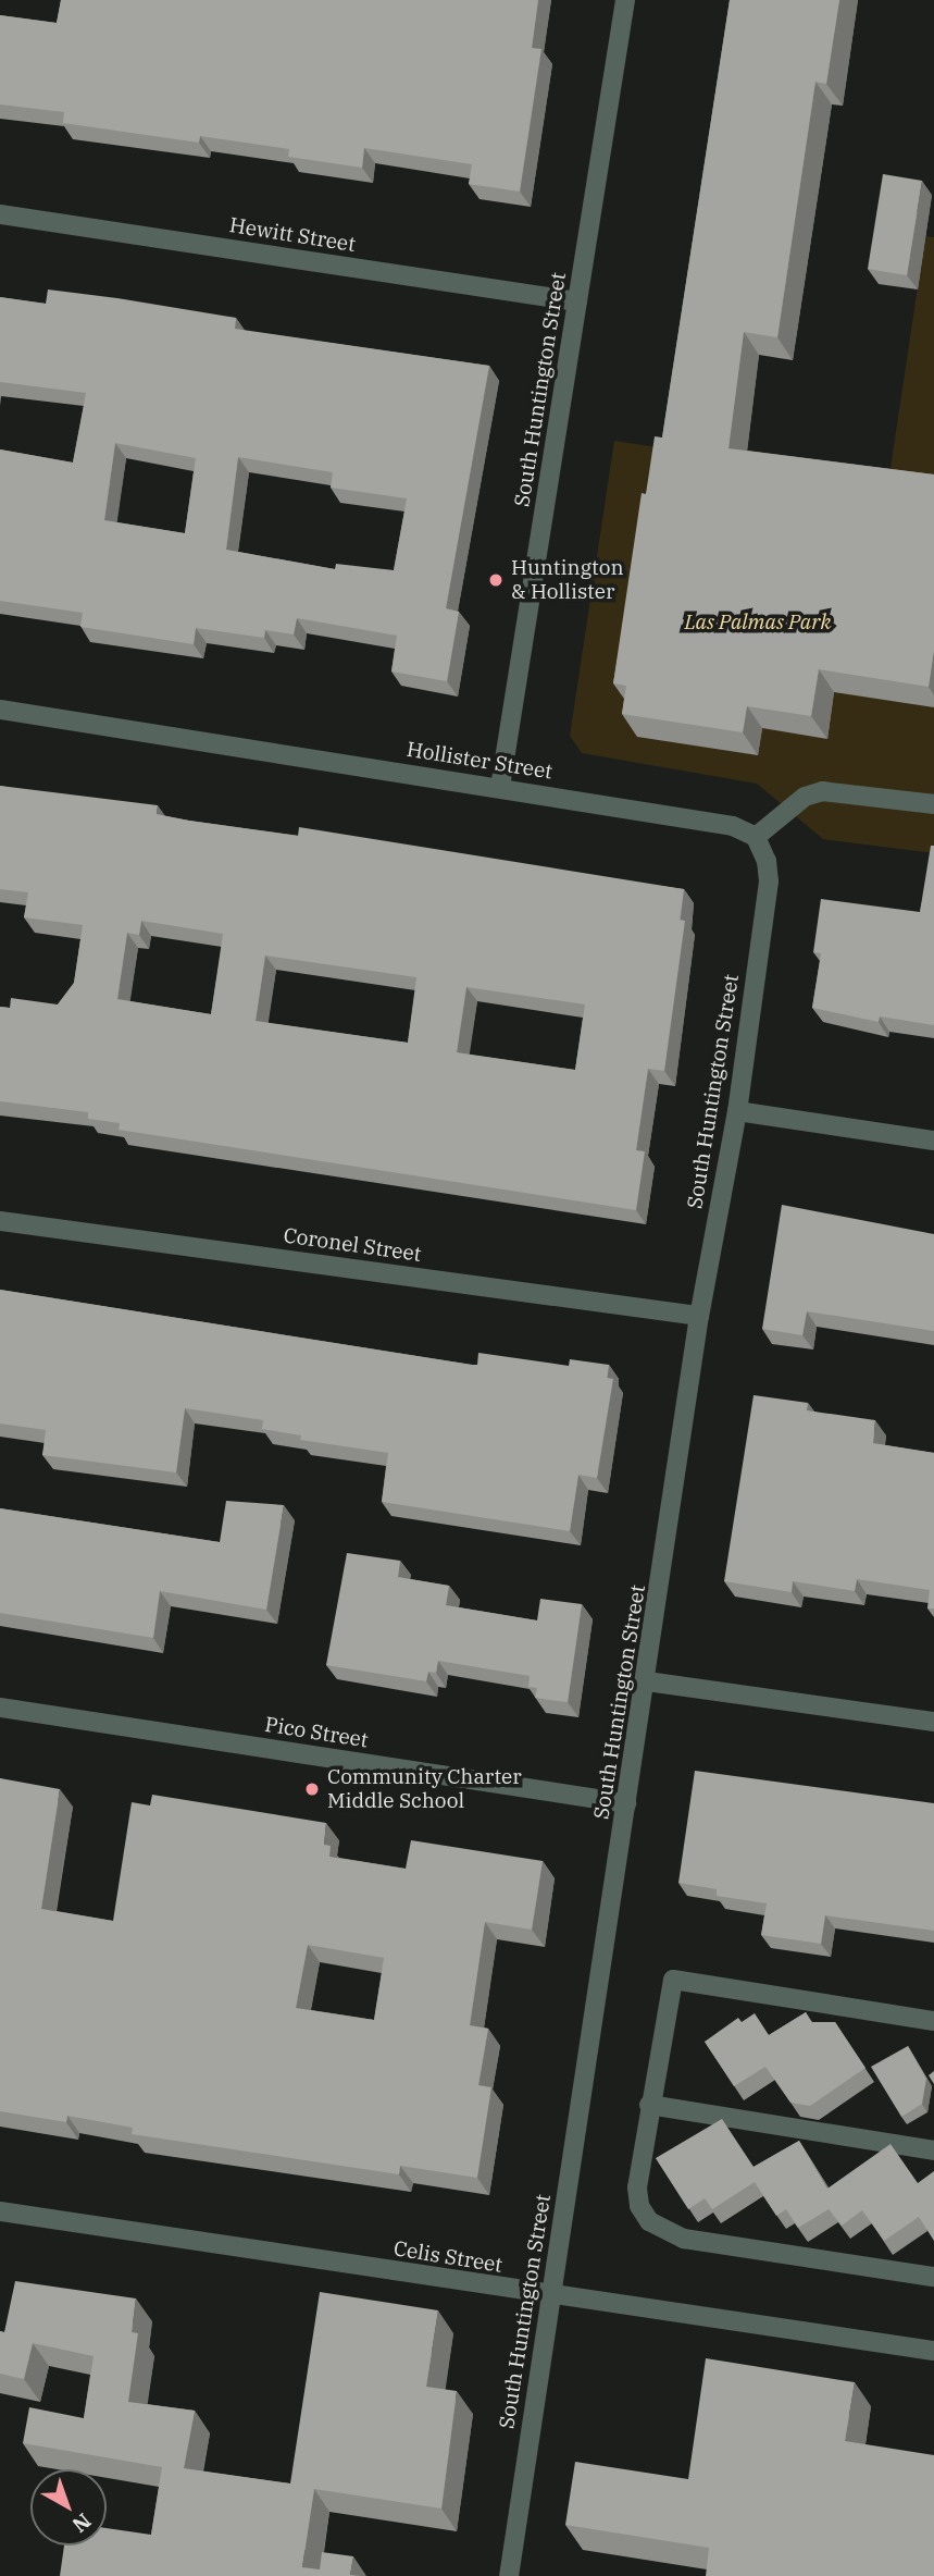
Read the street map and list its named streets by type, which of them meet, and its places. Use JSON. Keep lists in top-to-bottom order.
{
  "streets": {
    "street": [
      "Hewitt Street",
      "South Huntington Street",
      "Hollister Street",
      "Coronel Street",
      "Pico Street",
      "Celis Street"
    ]
  },
  "crossings": [
    ["Hewitt Street", "South Huntington Street"],
    ["South Huntington Street", "Hollister Street"],
    ["South Huntington Street", "Coronel Street"],
    ["South Huntington Street", "Pico Street"],
    ["South Huntington Street", "Celis Street"]
  ],
  "parks": ["Las Palmas Park"],
  "places": ["Huntington & Hollister", "Community Charter Middle School"],
  "north": "bottom right"
}
